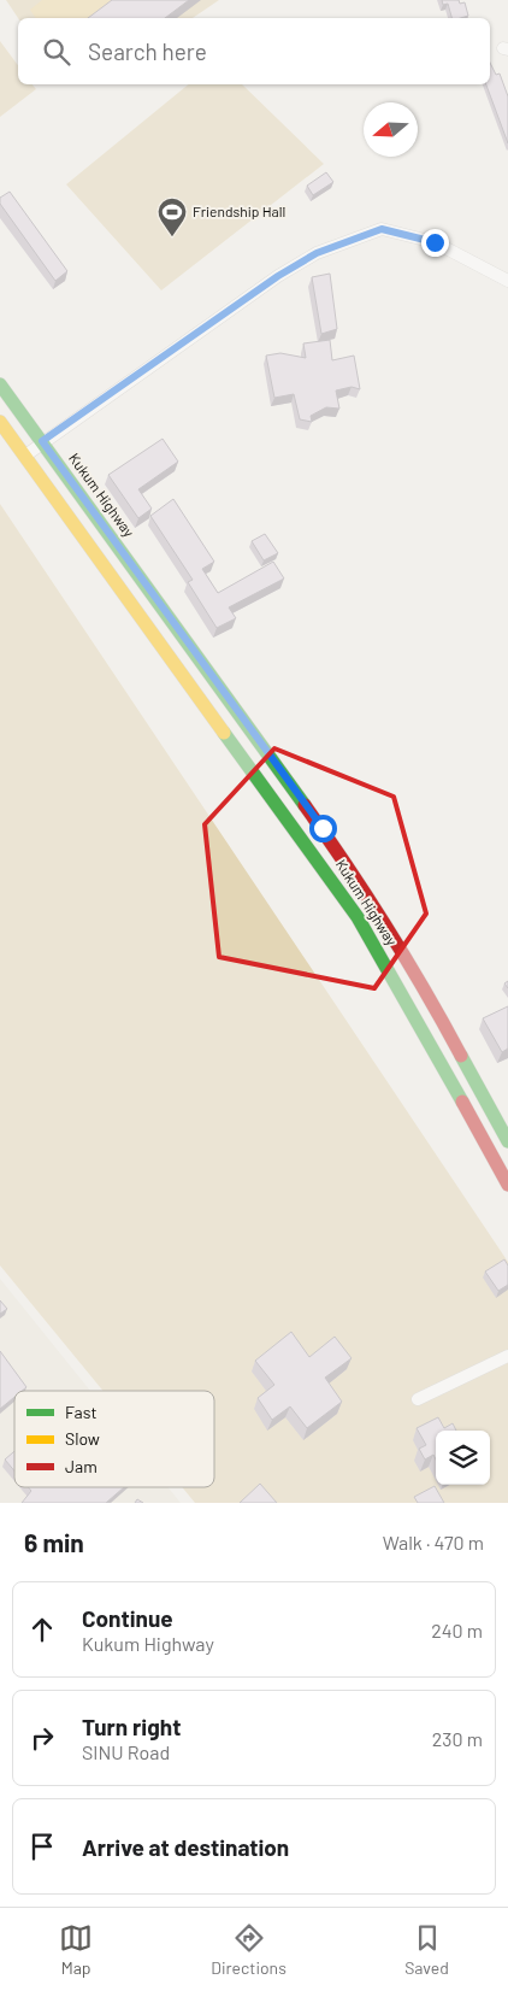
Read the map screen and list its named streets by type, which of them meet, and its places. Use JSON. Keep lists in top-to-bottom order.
{
  "streets": {
    "main road": ["Kukum Highway"]
  },
  "places": {
    "sports": ["Friendship Hall"]
  },
  "legend": ["Fast", "Slow", "Jam"],
  "north": "left",
  "page": {
    "search": "Search here",
    "heading": ["6 min", "Walk · 470 m"],
    "list": [
      ["Continue", "Kukum Highway", "240 m"],
      ["Turn right", "SINU Road", "230 m"],
      "Arrive at destination"
    ],
    "nav": ["Map", "Directions", "Saved"]
  }
}
